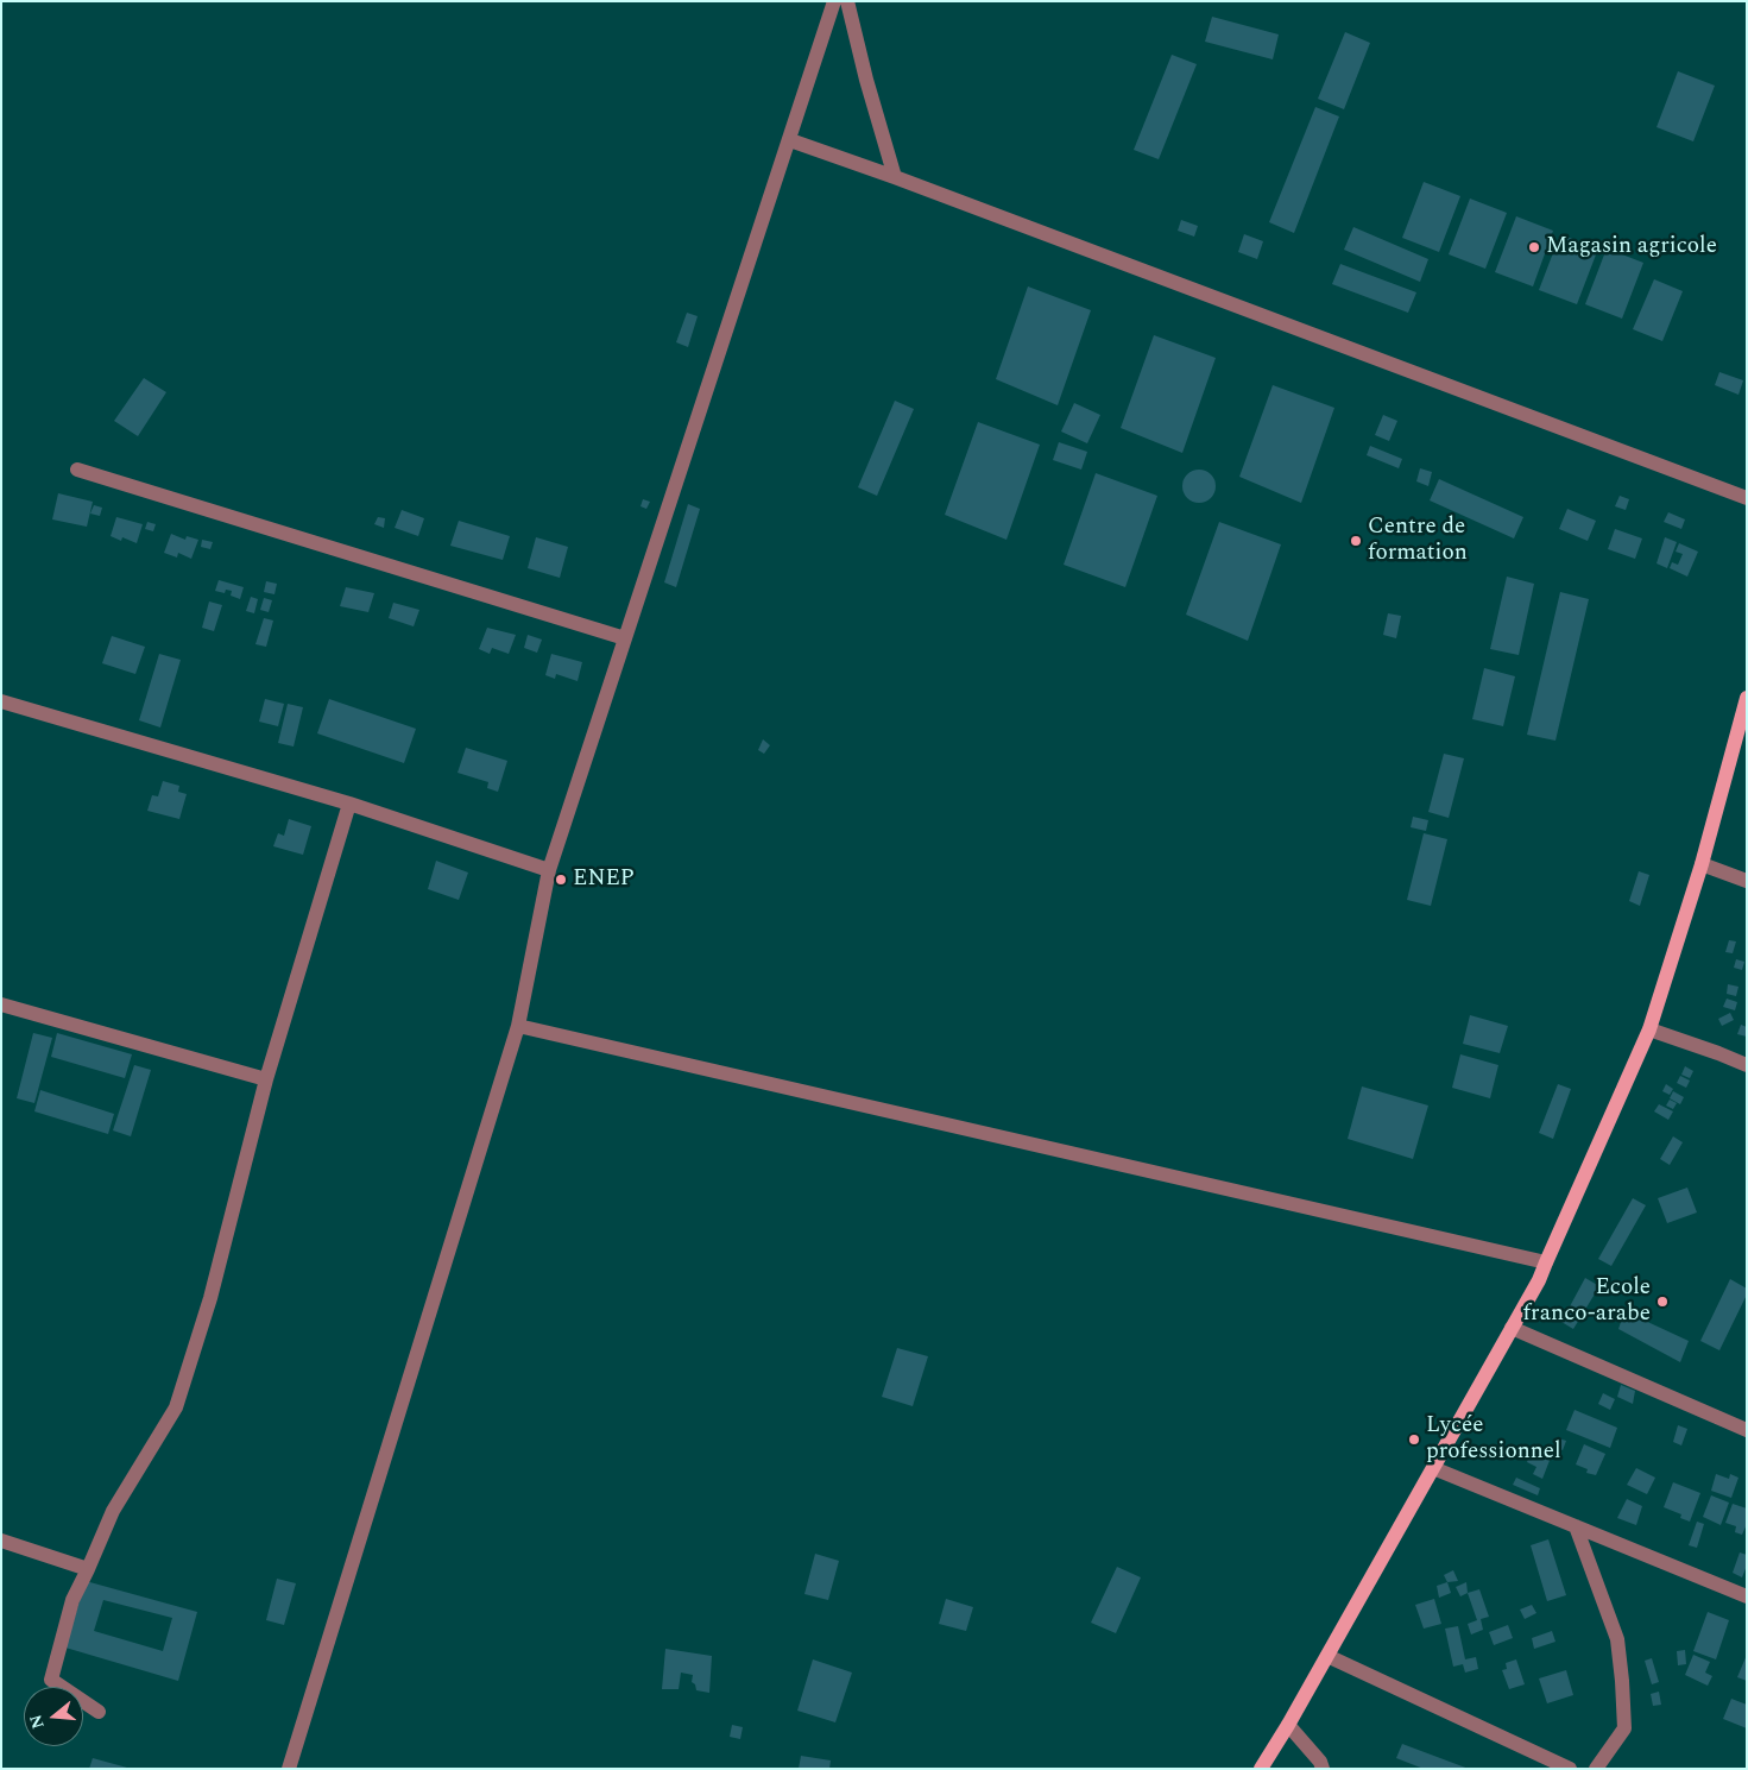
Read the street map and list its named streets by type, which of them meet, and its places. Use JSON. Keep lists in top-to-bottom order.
{
  "places": [
    "Magasin agricole",
    "Centre de formation",
    "ENEP",
    "Ecole franco-arabe",
    "Lycée professionnel"
  ],
  "north": "left"
}
